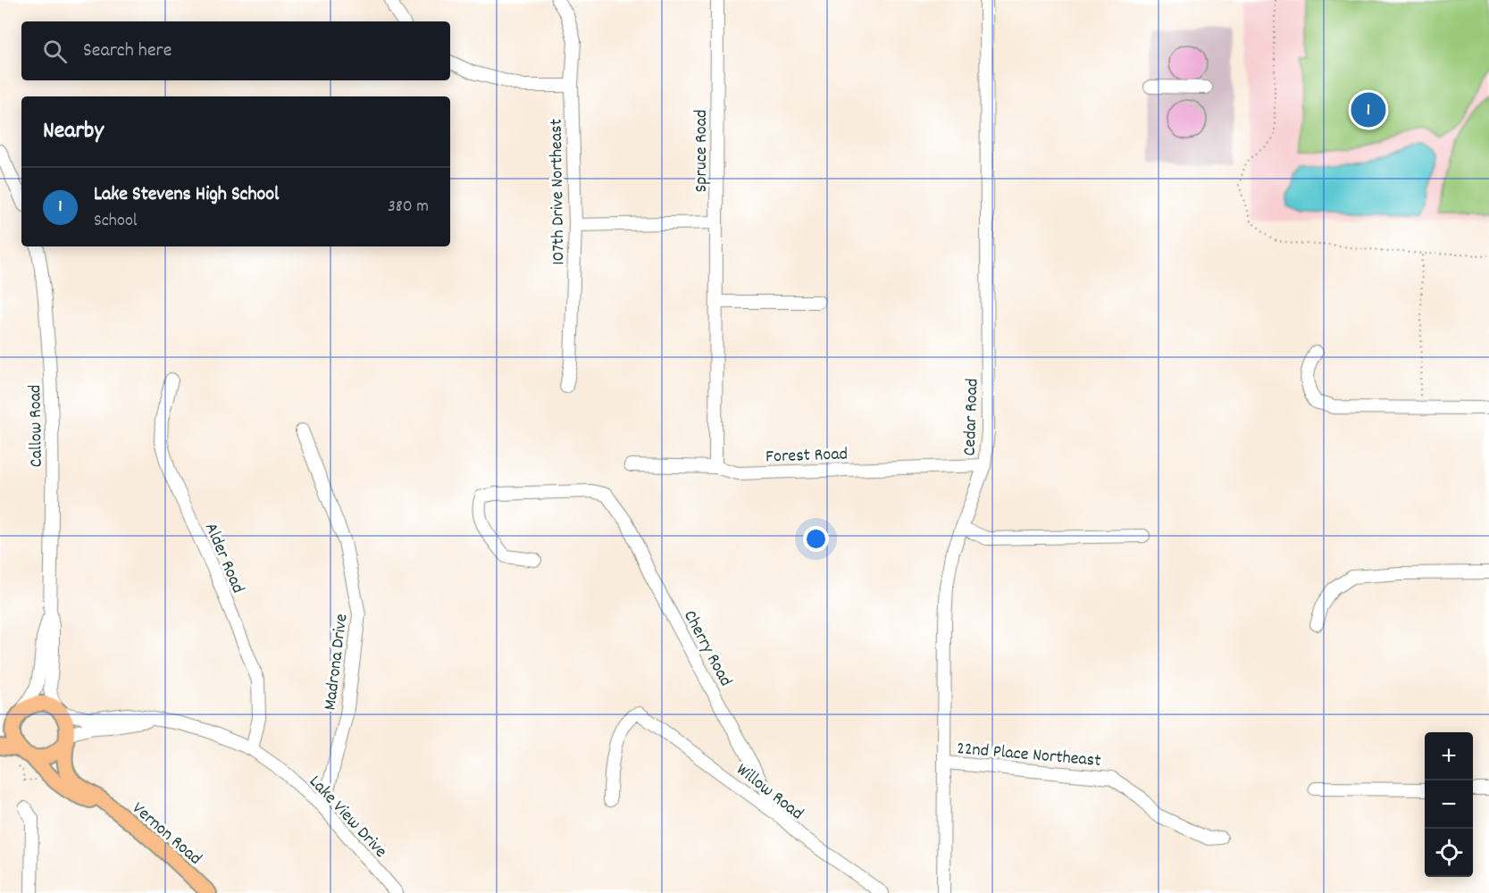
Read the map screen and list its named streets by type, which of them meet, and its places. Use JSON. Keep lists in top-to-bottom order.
{
  "streets": {
    "main road": ["Vernon Road"],
    "street": [
      "Spruce Road",
      "107th Drive Northeast",
      "Cedar Road",
      "Callow Road",
      "Forest Road",
      "Alder Road",
      "Cherry Road",
      "Madrona Drive",
      "22nd Place Northeast",
      "Willow Road",
      "Lake View Drive"
    ]
  },
  "crossings": [
    ["Spruce Road", "Forest Road"],
    ["Cedar Road", "Forest Road"],
    ["Cedar Road", "22nd Place Northeast"],
    ["Callow Road", "Lake View Drive"],
    ["Callow Road", "Vernon Road"],
    ["Alder Road", "Lake View Drive"],
    ["Cherry Road", "Willow Road"],
    ["Madrona Drive", "Lake View Drive"],
    ["Lake View Drive", "Vernon Road"]
  ],
  "page": {
    "search": "Search here",
    "pins": "1",
    "heading": "Nearby",
    "list": [
      {
        "mark": "1",
        "name": "Lake Stevens High School",
        "note": "School",
        "value": "380 m"
      }
    ],
    "map_buttons": ["+", "−"]
  }
}
